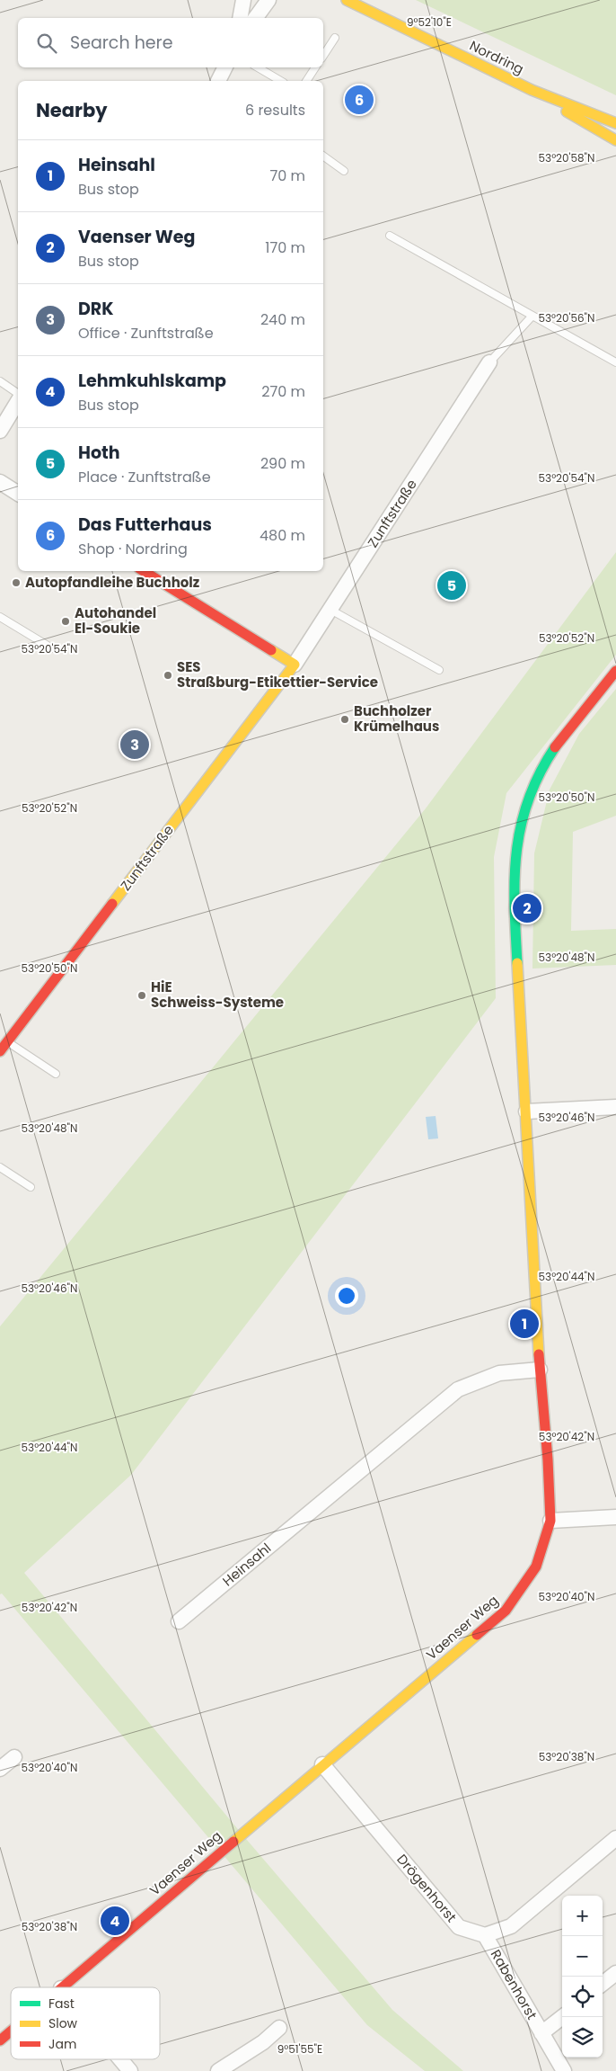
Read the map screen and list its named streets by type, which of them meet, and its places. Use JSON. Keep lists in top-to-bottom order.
{
  "streets": {
    "street": [
      "Nordring",
      "Zunftstraße",
      "Heinsahl",
      "Vaenser Weg",
      "Drögenhorst",
      "Rabenhorst"
    ]
  },
  "crossings": [
    ["Heinsahl", "Vaenser Weg"],
    ["Vaenser Weg", "Drögenhorst"],
    ["Drögenhorst", "Rabenhorst"]
  ],
  "places": [
    "Autopfandleihe Buchholz",
    "Autohandel El-Soukie",
    "SES Straßburg-Etikettier-Service",
    "Buchholzer Krümelhaus",
    "HiE Schweiss-Systeme"
  ],
  "legend": ["Fast", "Slow", "Jam"],
  "page": {
    "search": "Search here",
    "heading": ["Nearby", "6 results"],
    "pins": [
      "6",
      "5",
      "3",
      "2",
      "1",
      "4"
    ],
    "list": [
      {
        "mark": "1",
        "name": "Heinsahl",
        "note": "Bus stop",
        "value": "70 m"
      },
      {
        "mark": "2",
        "name": "Vaenser Weg",
        "note": "Bus stop",
        "value": "170 m"
      },
      {
        "mark": "3",
        "name": "DRK",
        "note": "Office · Zunftstraße",
        "value": "240 m"
      },
      {
        "mark": "4",
        "name": "Lehmkuhlskamp",
        "note": "Bus stop",
        "value": "270 m"
      },
      {
        "mark": "5",
        "name": "Hoth",
        "note": "Place · Zunftstraße",
        "value": "290 m"
      },
      {
        "mark": "6",
        "name": "Das Futterhaus",
        "note": "Shop · Nordring",
        "value": "480 m"
      }
    ],
    "map_buttons": ["+", "−"]
  },
  "coordinates": [
    "9°52'10\"E",
    "53°20'58\"N",
    "53°20'56\"N",
    "53°20'54\"N",
    "53°20'52\"N",
    "53°20'50\"N",
    "53°20'48\"N",
    "53°20'46\"N",
    "53°20'44\"N",
    "53°20'42\"N",
    "53°20'40\"N",
    "53°20'38\"N",
    "9°51'55\"E"
  ]
}
